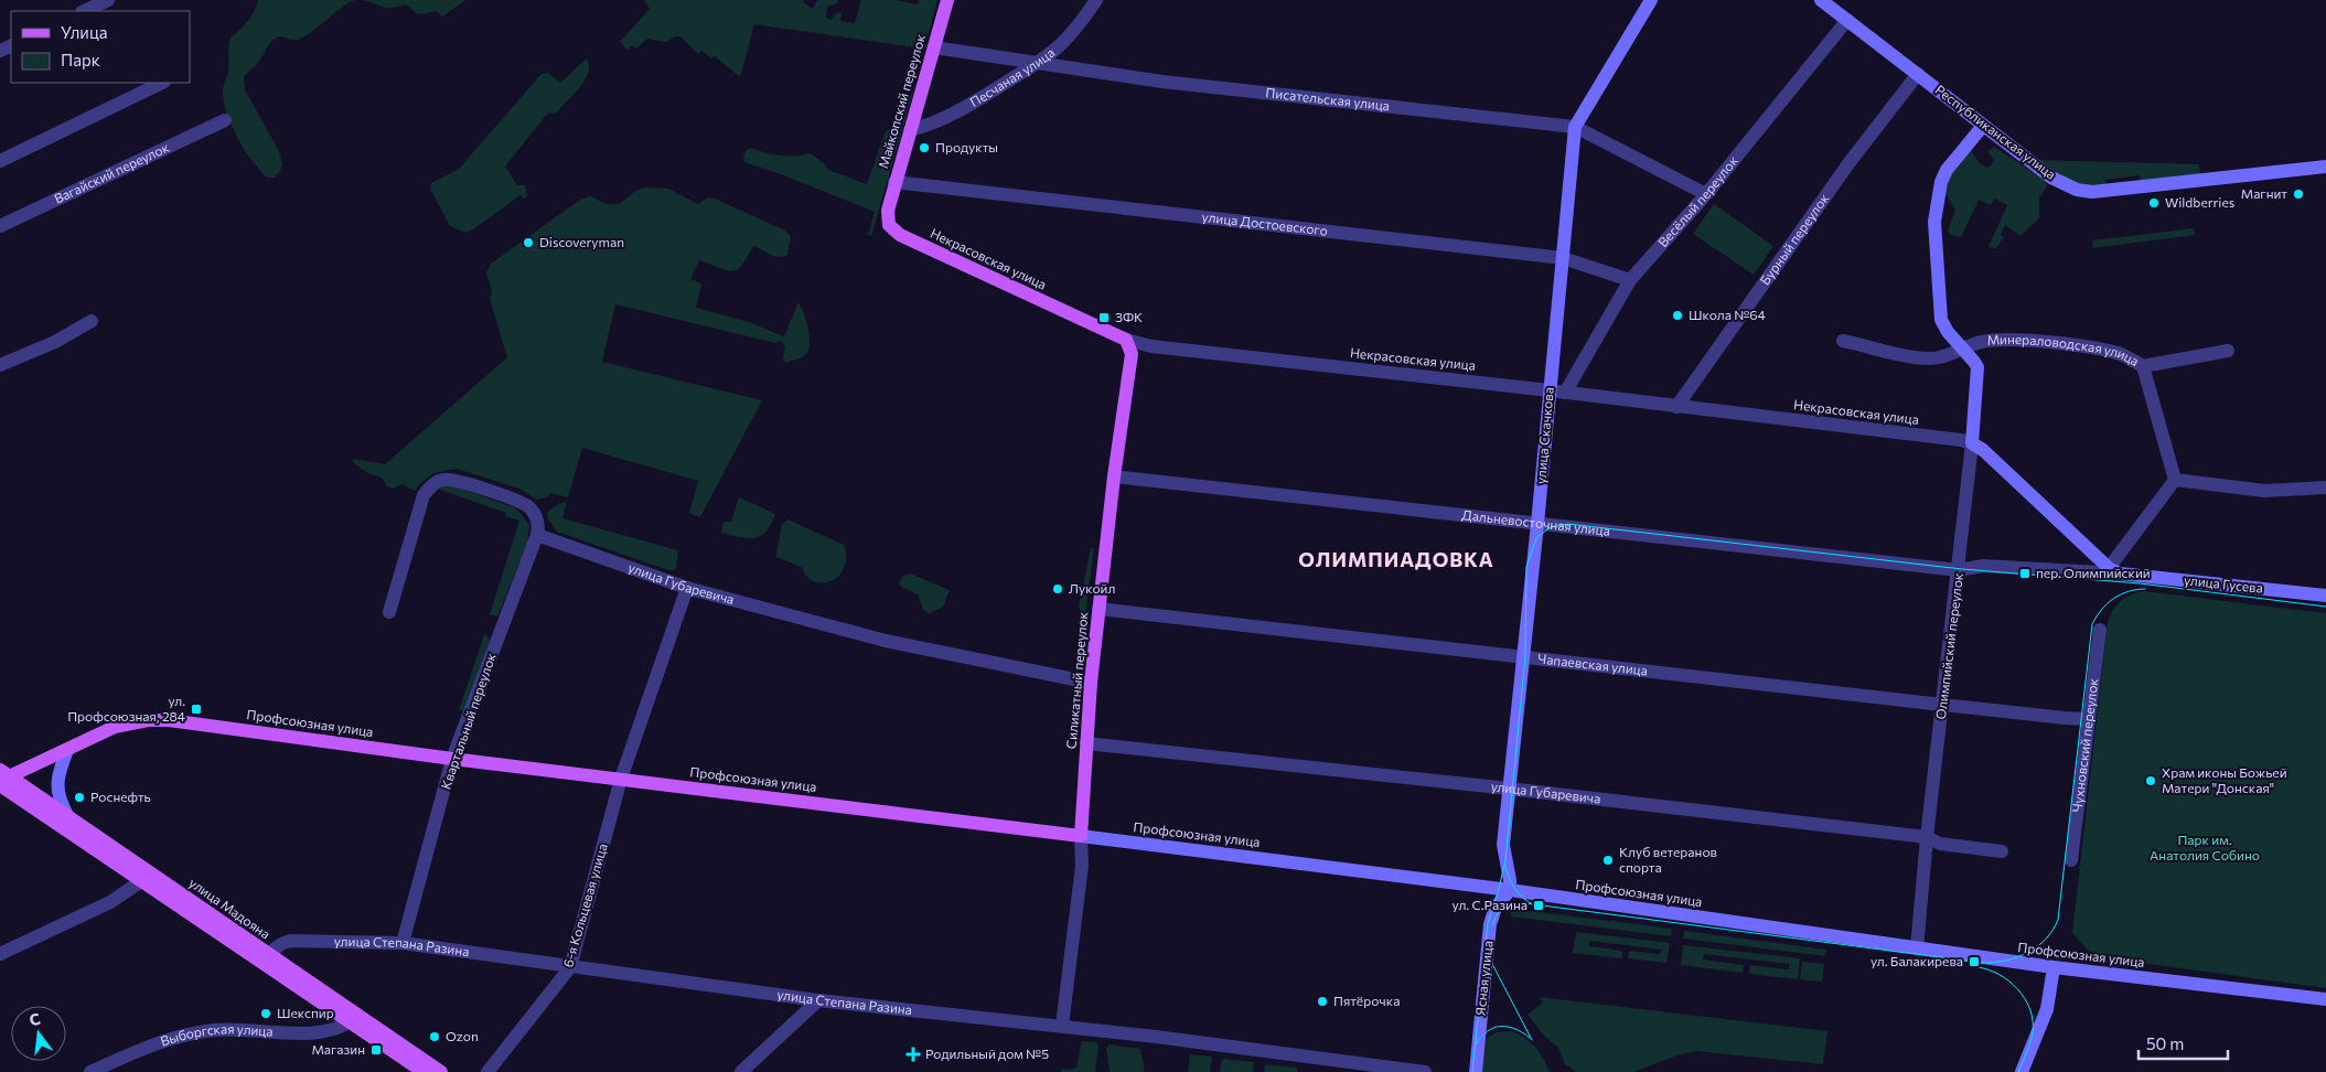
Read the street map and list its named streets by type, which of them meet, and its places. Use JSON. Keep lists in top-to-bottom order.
{
  "streets": {
    "main road": [
      "Майкопский переулок",
      "Некрасовская улица",
      "Силикатный переулок",
      "Профсоюзная улица",
      "улица Мадояна"
    ],
    "street": [
      "Песчаная улица",
      "Писательская улица",
      "Республиканская улица",
      "Вагайский переулок",
      "Весёлый переулок",
      "улица Достоевского",
      "Бурный переулок",
      "Минераловодская улица",
      "улица Скачкова",
      "Дальневосточная улица",
      "улица Губаревича",
      "улица Гусева",
      "Олимпийский переулок",
      "Чапаевская улица",
      "Квартальный переулок",
      "Чухновский переулок",
      "6-я Кольцевая улица",
      "улица Степана Разина",
      "Ясная улица",
      "Выборгская улица"
    ]
  },
  "crossings": [
    ["Песчаная улица", "Писательская улица"],
    ["Песчаная улица", "Майкопский переулок"],
    ["Писательская улица", "Майкопский переулок"],
    ["Писательская улица", "Весёлый переулок"],
    ["Писательская улица", "улица Скачкова"],
    ["Майкопский переулок", "улица Достоевского"],
    ["Майкопский переулок", "Некрасовская улица"],
    ["Республиканская улица", "Весёлый переулок"],
    ["Республиканская улица", "Бурный переулок"],
    ["Республиканская улица", "Олимпийский переулок"],
    ["Весёлый переулок", "улица Достоевского"],
    ["Весёлый переулок", "Некрасовская улица"],
    ["улица Достоевского", "улица Скачкова"],
    ["Бурный переулок", "Некрасовская улица"],
    ["Некрасовская улица", "улица Скачкова"],
    ["Некрасовская улица", "Олимпийский переулок"],
    ["Некрасовская улица", "Силикатный переулок"],
    ["Минераловодская улица", "Олимпийский переулок"],
    ["улица Скачкова", "Дальневосточная улица"],
    ["улица Скачкова", "улица Губаревича"],
    ["улица Скачкова", "Чапаевская улица"],
    ["улица Скачкова", "Профсоюзная улица"],
    ["улица Скачкова", "Ясная улица"],
    ["Дальневосточная улица", "улица Гусева"],
    ["Дальневосточная улица", "Олимпийский переулок"],
    ["Дальневосточная улица", "Силикатный переулок"],
    ["улица Губаревича", "Олимпийский переулок"],
    ["улица Губаревича", "Силикатный переулок"],
    ["улица Губаревича", "Квартальный переулок"],
    ["улица Губаревича", "6-я Кольцевая улица"],
    ["улица Гусева", "Олимпийский переулок"],
    ["Олимпийский переулок", "Чапаевская улица"],
    ["Олимпийский переулок", "Профсоюзная улица"],
    ["Чапаевская улица", "Силикатный переулок"],
    ["Чапаевская улица", "Чухновский переулок"],
    ["Силикатный переулок", "Профсоюзная улица"],
    ["Силикатный переулок", "улица Степана Разина"],
    ["Квартальный переулок", "Профсоюзная улица"],
    ["Квартальный переулок", "улица Степана Разина"],
    ["Профсоюзная улица", "6-я Кольцевая улица"],
    ["Профсоюзная улица", "улица Мадояна"],
    ["Профсоюзная улица", "Ясная улица"],
    ["6-я Кольцевая улица", "улица Степана Разина"],
    ["улица Мадояна", "улица Степана Разина"],
    ["улица Мадояна", "Выборгская улица"]
  ],
  "districts": ["ОЛИМПИАДОВКА"],
  "parks": ["Парк им. Анатолия Собино"],
  "places": {
    "other": [
      "Продукты",
      "Магнит",
      "Wildberries",
      "Discoveryman",
      "Школа №64",
      "Лукойл",
      "Храм иконы Божьей Матери \"Донская\"",
      "Роснефть",
      "Клуб ветеранов спорта",
      "Пятёрочка",
      "Шекспир",
      "Ozon"
    ],
    "transit": [
      "ЗФК",
      "пер. Олимпийский",
      "ул. Профсоюзная, 284",
      "ул. С.Разина",
      "ул. Балакирева",
      "Магазин"
    ],
    "health": ["Родильный дом №5"]
  },
  "legend": ["Улица", "Парк"],
  "scale_bar": "50 m",
  "north": "top"
}
